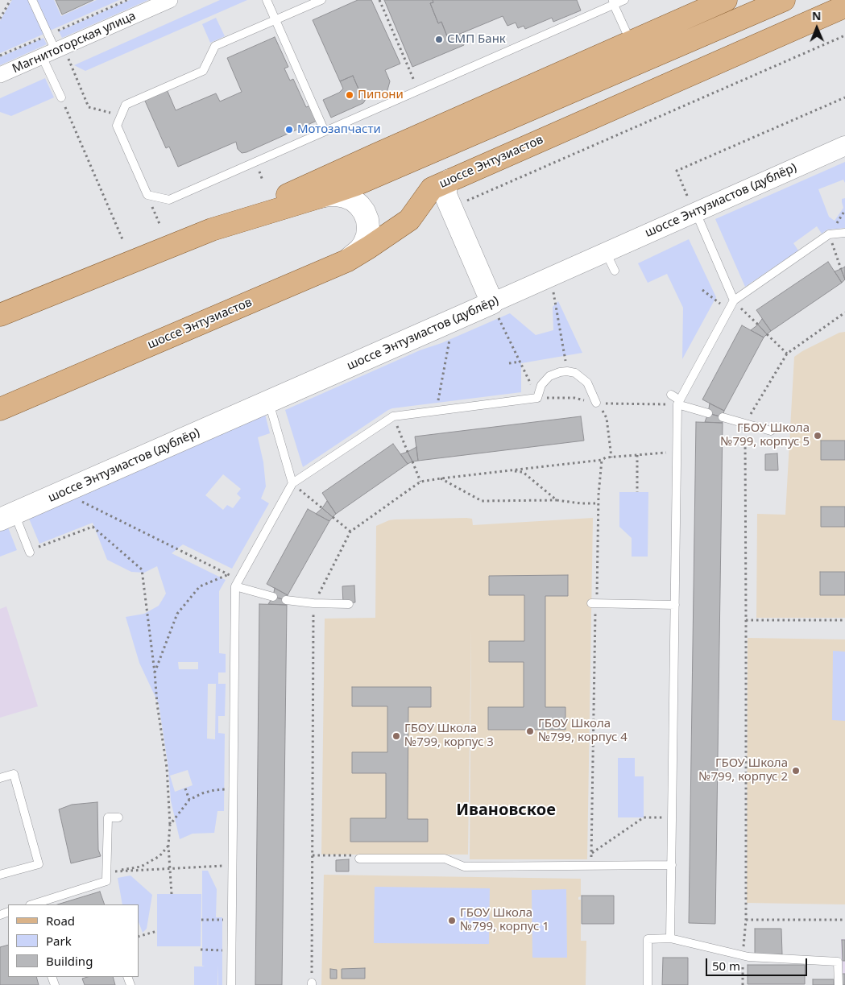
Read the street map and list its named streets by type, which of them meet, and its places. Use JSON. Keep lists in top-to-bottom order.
{
  "streets": {
    "main road": ["шоссе Энтузиастов", "шоссе Энтузиастов (дублёр)"],
    "street": ["Магнитогорская улица"]
  },
  "districts": ["Ивановское"],
  "places": [
    "СМП Банк",
    "Пипони",
    "Мотозапчасти",
    "ГБОУ Школа №799, корпус 5",
    "ГБОУ Школа №799, корпус 4",
    "ГБОУ Школа №799, корпус 3",
    "ГБОУ Школа №799, корпус 2",
    "ГБОУ Школа №799, корпус 1"
  ],
  "legend": ["Road", "Park", "Building"],
  "scale_bar": "50 m",
  "north": "top"
}
